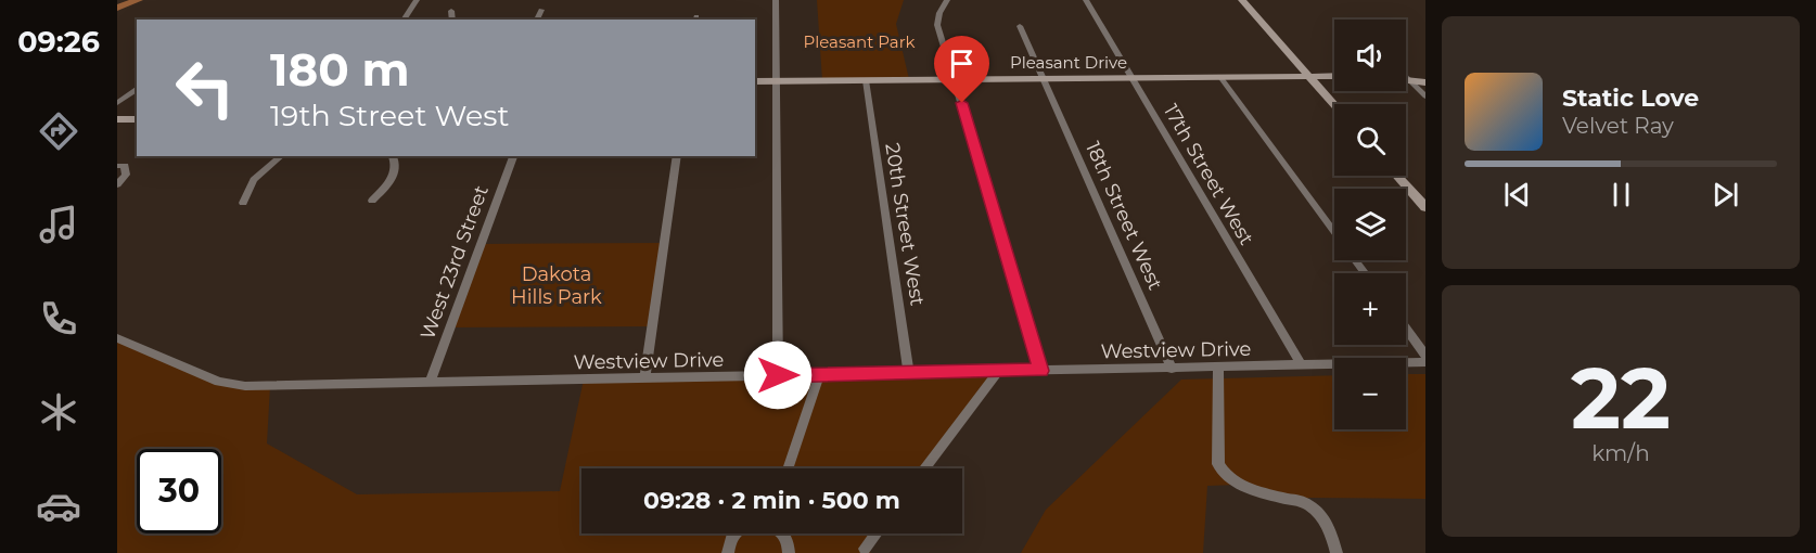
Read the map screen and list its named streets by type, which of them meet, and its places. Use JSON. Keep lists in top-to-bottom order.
{
  "streets": {
    "street": [
      "Pleasant Drive",
      "17th Street West",
      "18th Street West",
      "20th Street West",
      "West 23rd Street",
      "Westview Drive"
    ]
  },
  "crossings": [
    ["Pleasant Drive", "17th Street West"],
    ["Pleasant Drive", "18th Street West"],
    ["Pleasant Drive", "20th Street West"],
    ["17th Street West", "Westview Drive"],
    ["18th Street West", "Westview Drive"],
    ["20th Street West", "Westview Drive"],
    ["West 23rd Street", "Westview Drive"]
  ],
  "parks": ["Pleasant Park", "Dakota Hills Park"],
  "page": {
    "tabs": "09:26",
    "map_buttons": ["+", "−"],
    "turn": ["180 m", "19th Street West"],
    "song": ["Static Love", "Velvet Ray"],
    "tile": ["22", "km/h"],
    "limit": "30",
    "trip": "09:28 · 2 min · 500 m"
  }
}
